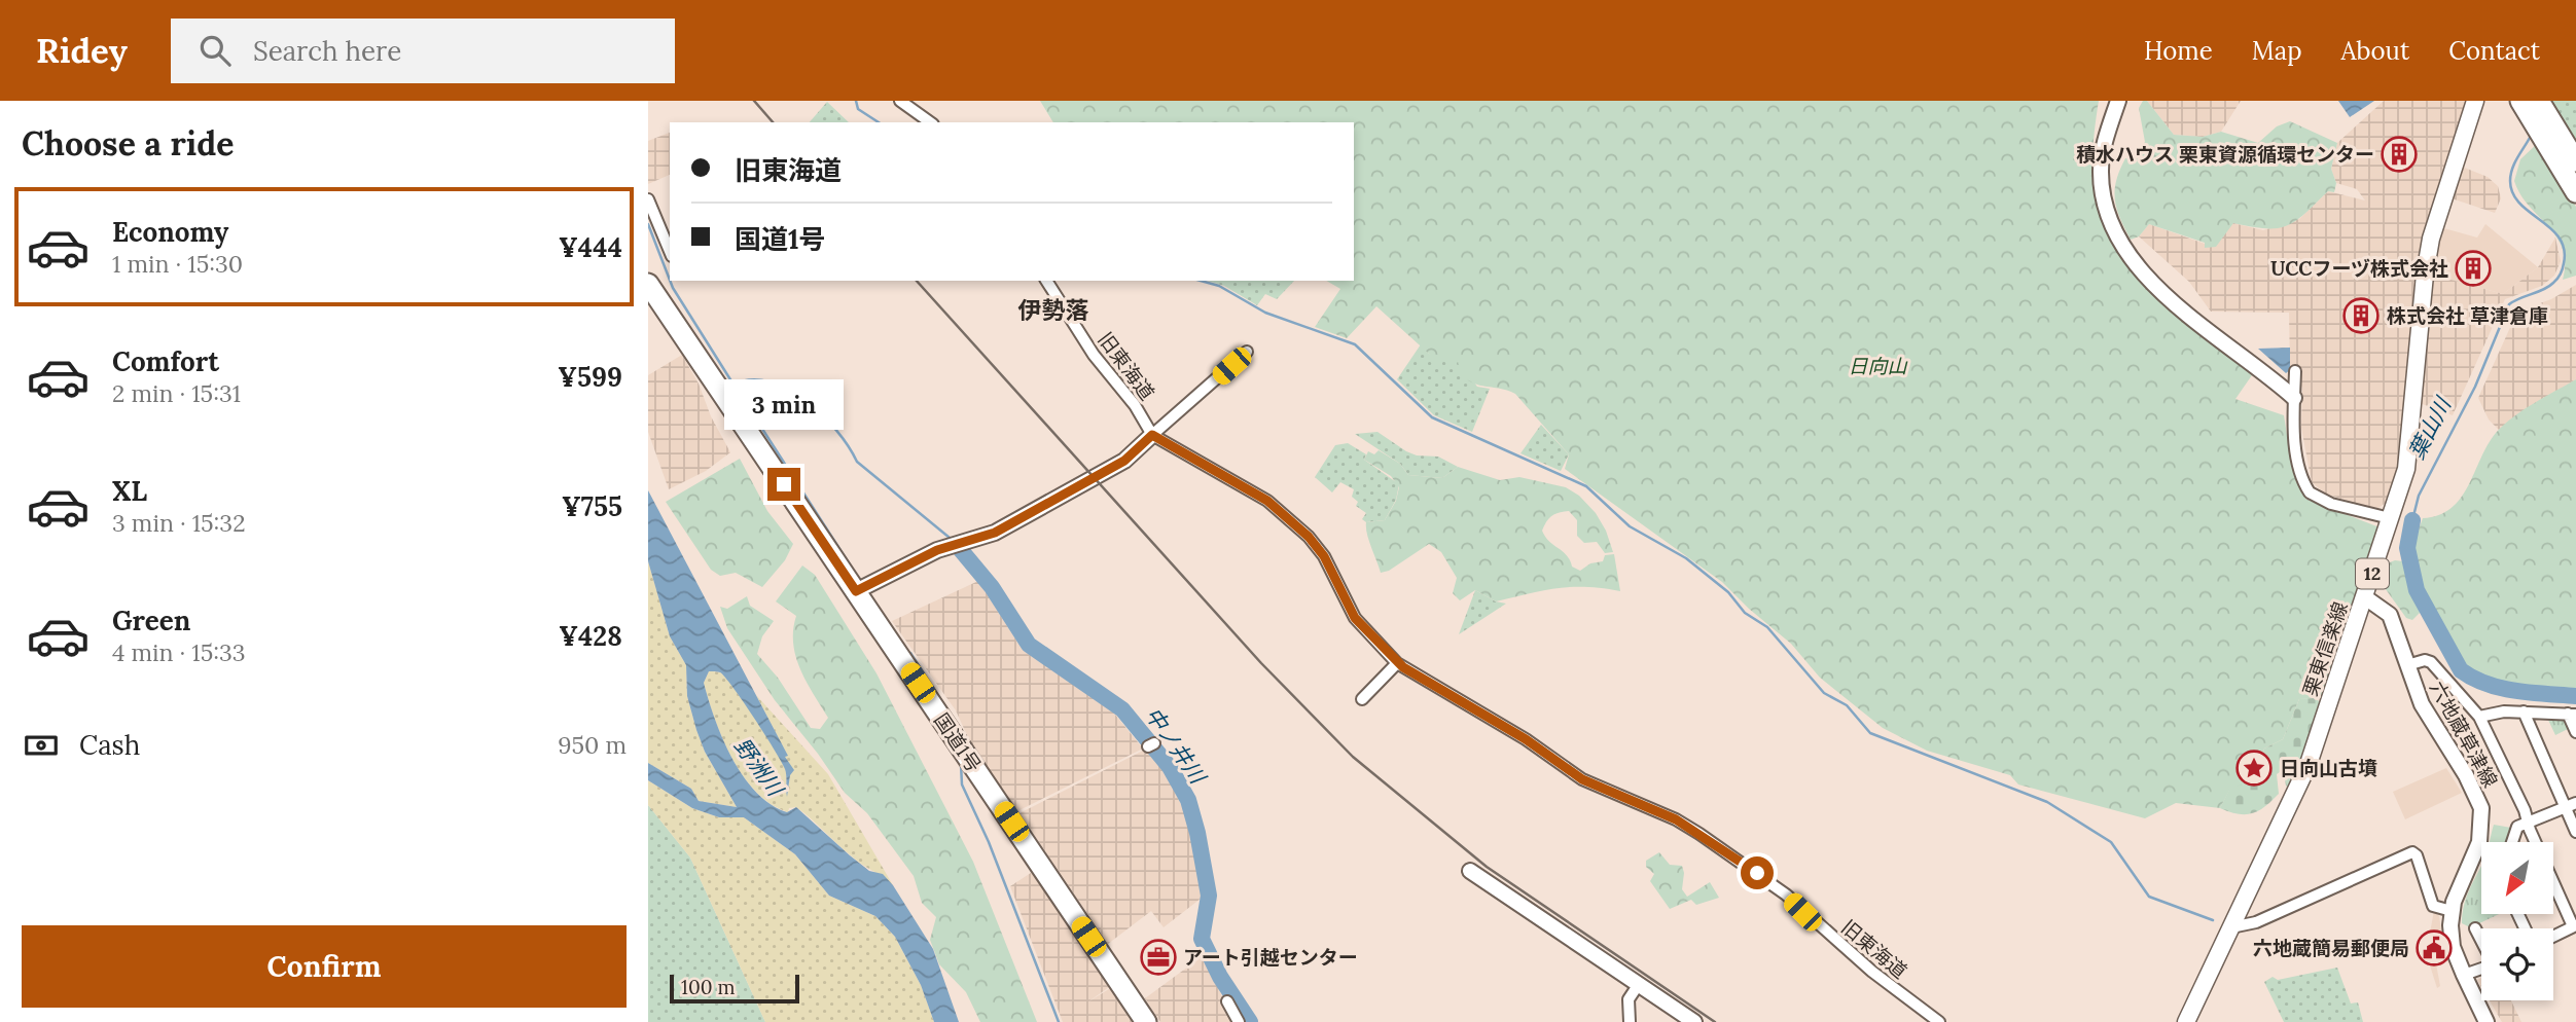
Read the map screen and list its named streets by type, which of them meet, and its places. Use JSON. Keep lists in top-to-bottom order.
{
  "streets": {
    "highway": ["国道1号"],
    "main road": ["12", "栗東信楽線"],
    "street": ["旧東海道", "六地蔵草津線"]
  },
  "crossings": [
    ["栗東信楽線", "六地蔵草津線"]
  ],
  "districts": ["伊勢落"],
  "water": ["葉山川", "中ノ井川", "野洲川"],
  "parks": ["日向山"],
  "places": {
    "building": ["積水ハウス 栗東資源循環センター", "UCCフーヅ株式会社", "株式会社 草津倉庫"],
    "place": ["日向山古墳"],
    "public building": ["六地蔵簡易郵便局"],
    "office": ["アート引越センター"]
  },
  "scale_bar": "100 m",
  "north": "bottom left",
  "page": {
    "header": "Ridey",
    "search": "Search here",
    "nav": [
      "Home",
      "Map",
      "About",
      "Contact"
    ],
    "heading": "Choose a ride",
    "banner": ["旧東海道", "国道1号"],
    "list": [
      {
        "name": "Economy",
        "note": "1 min · 15:30",
        "value": "¥444"
      },
      {
        "name": "Comfort",
        "note": "2 min · 15:31",
        "value": "¥599"
      },
      {
        "name": "XL",
        "note": "3 min · 15:32",
        "value": "¥755"
      },
      {
        "name": "Green",
        "note": "4 min · 15:33",
        "value": "¥428"
      }
    ],
    "bubble": "3 min",
    "pay": ["Cash", "950 m"],
    "buttons": "Confirm",
    "scale": "100 m"
  }
}
